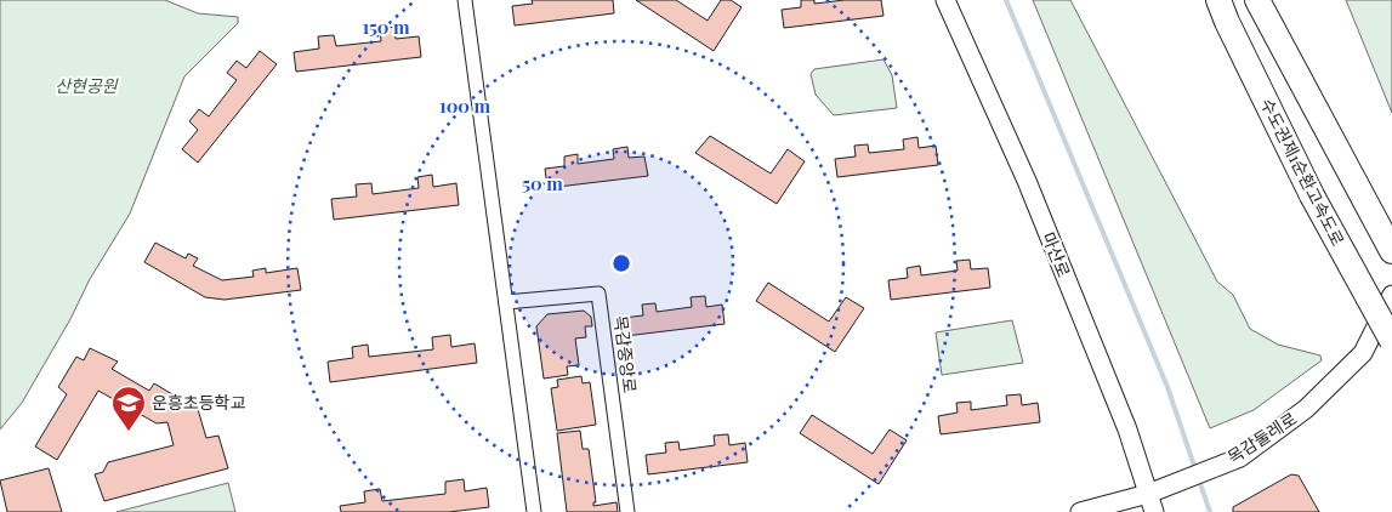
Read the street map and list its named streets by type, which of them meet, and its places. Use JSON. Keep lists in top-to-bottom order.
{
  "streets": {
    "highway": ["수도권제1순환고속도로"],
    "street": ["마산로", "목감중앙로", "목감둘레로"]
  },
  "crossings": [
    ["마산로", "목감둘레로"]
  ],
  "parks": ["산현공원"],
  "places": {
    "school or university": ["운흥초등학교"]
  },
  "rings": ["150 m", "100 m", "50 m"]
}
